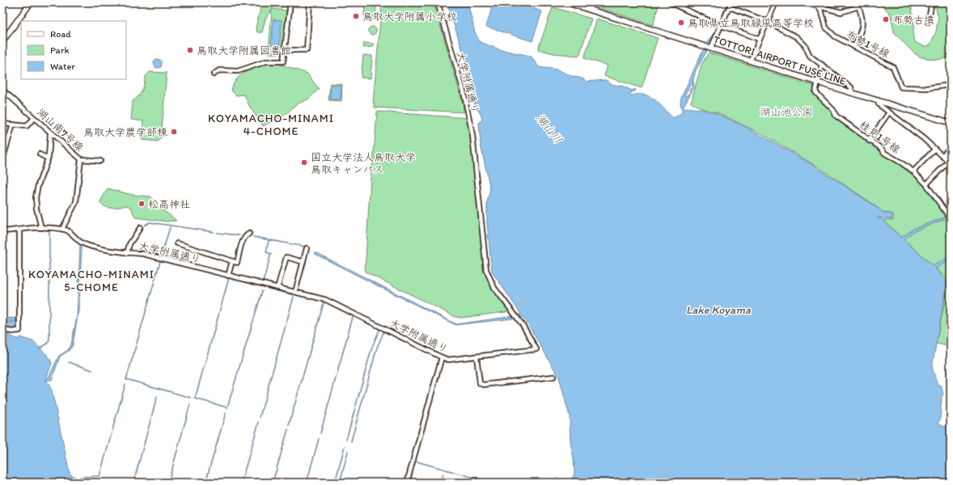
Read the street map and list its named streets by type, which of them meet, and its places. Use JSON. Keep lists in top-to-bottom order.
{
  "streets": {
    "main road": ["TOTTORI AIRPORT FUSE LINE"],
    "street": [
      "布勢1号線",
      "大学附属通り",
      "湖山南7号線",
      "桂見1号線"
    ]
  },
  "crossings": [
    ["TOTTORI AIRPORT FUSE LINE", "桂見1号線"],
    ["大学附属通り", "湖山南7号線"]
  ],
  "districts": ["KOYAMACHO-MINAMI 4-CHOME", "KOYAMACHO-MINAMI 5-CHOME"],
  "water": ["湖山川", "Lake Koyama"],
  "parks": ["湖山池公園"],
  "places": [
    "鳥取大学附属小学校",
    "布勢古墳",
    "鳥取県立鳥取緑風高等学校",
    "鳥取大学附属図書館",
    "鳥取大学農学部棟",
    "国立大学法人鳥取大学 鳥取キャンパス",
    "松高神社"
  ],
  "legend": ["Road", "Park", "Water"]
}
